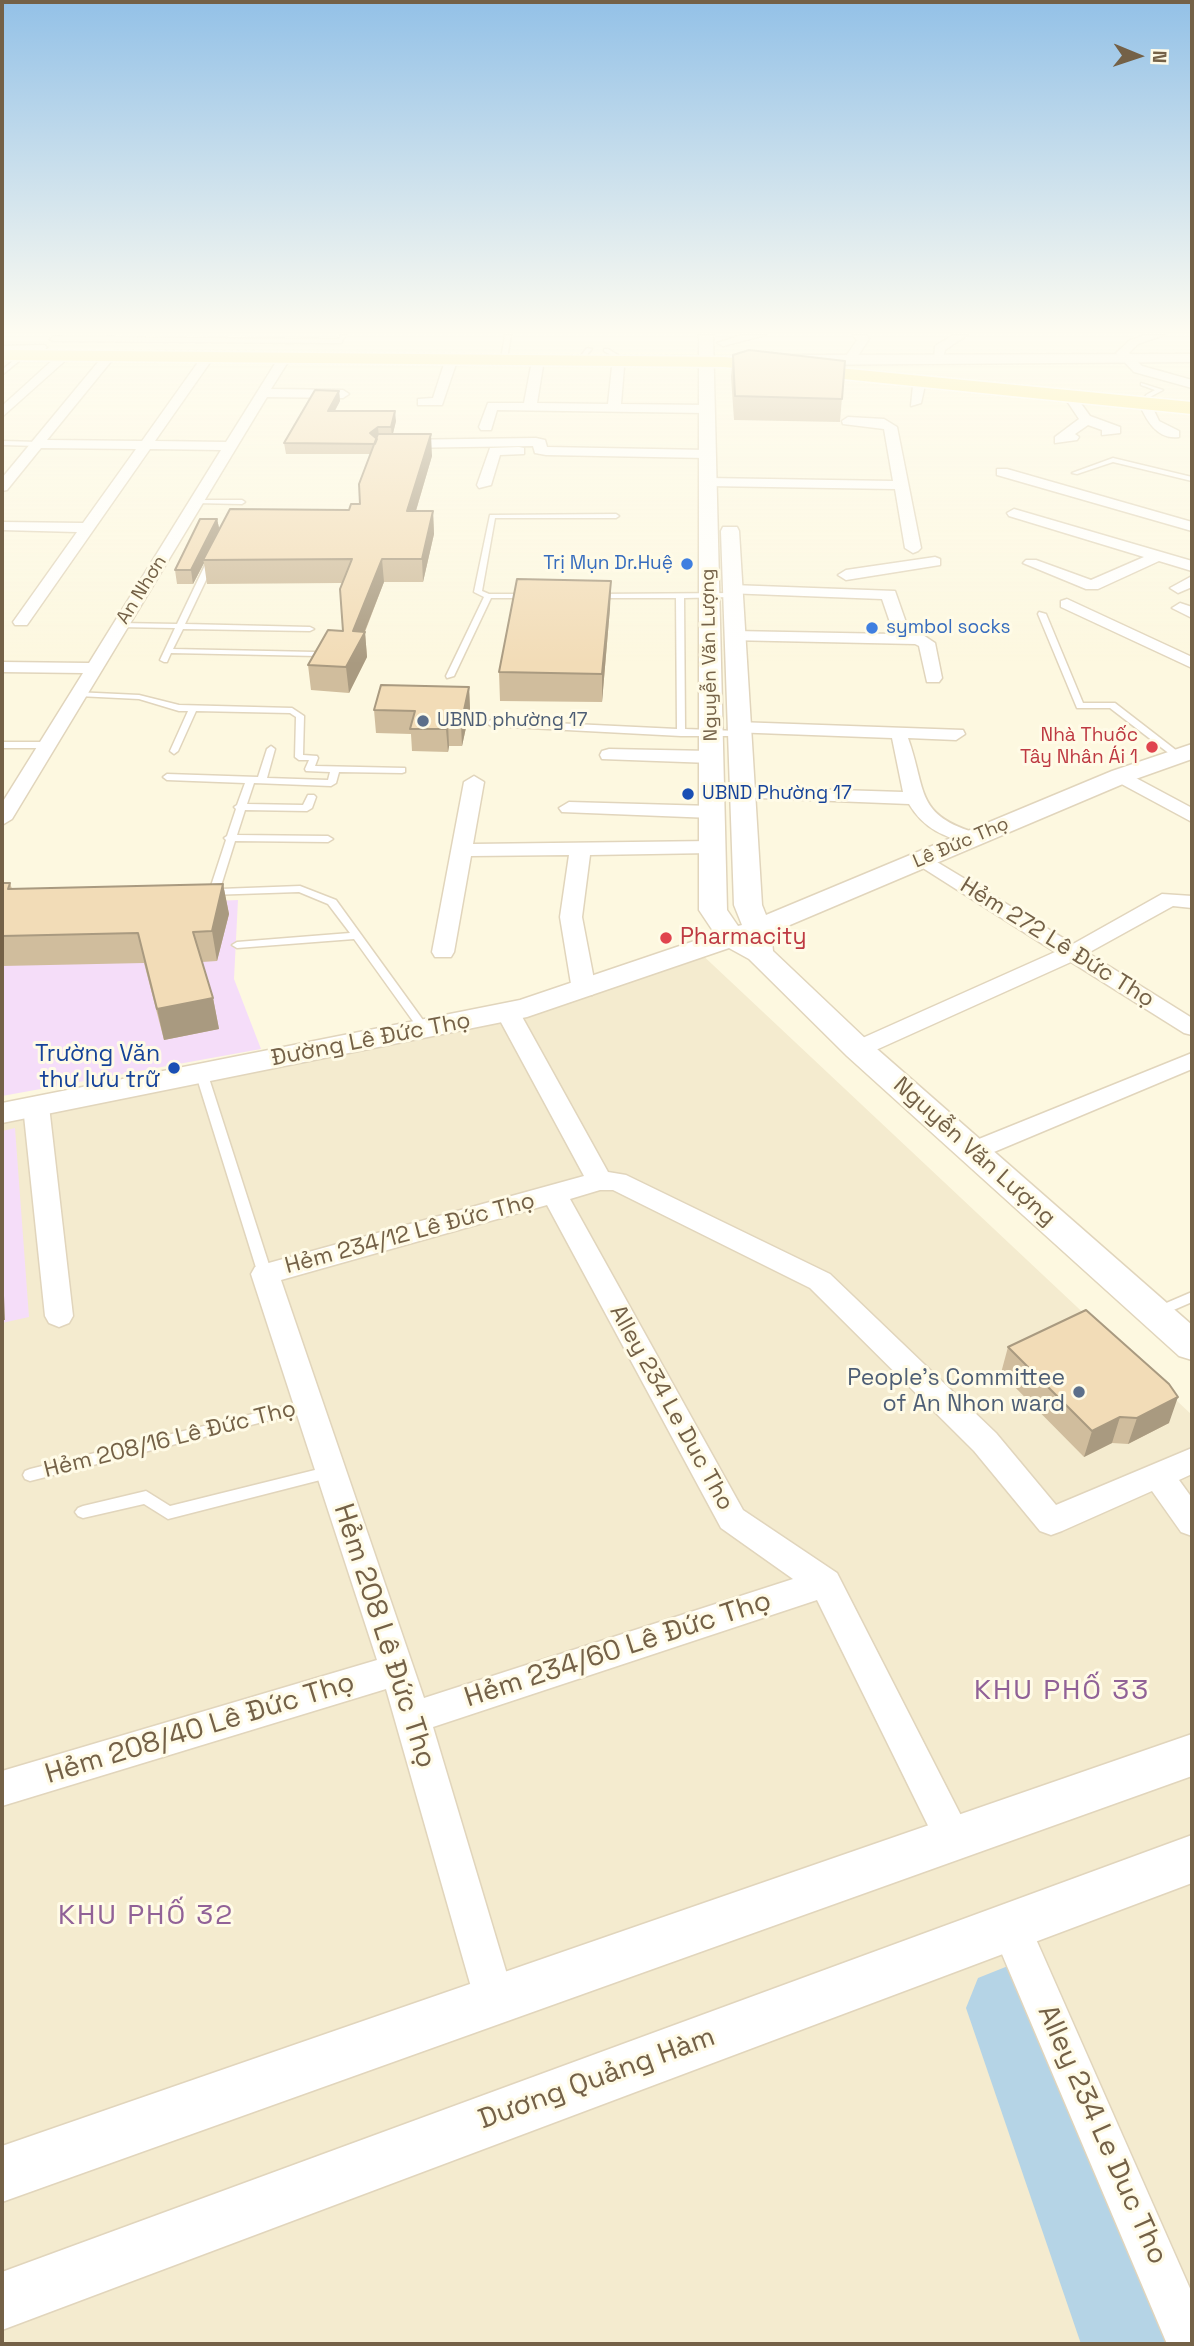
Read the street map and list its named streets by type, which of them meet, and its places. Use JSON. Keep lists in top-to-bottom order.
{
  "streets": {
    "street": [
      "An Nhơn",
      "Nguyễn Văn Lượng",
      "Lê Đức Thọ",
      "Hẻm 272 Lê Đức Thọ",
      "Đường Lê Đức Thọ",
      "Hẻm 234/12 Lê Đức Thọ",
      "Alley 234 Le Duc Tho",
      "Hẻm 208 Lê Đức Thọ",
      "Hẻm 234/60 Lê Đức Thọ",
      "Hẻm 208/40 Lê Đức Thọ",
      "Dương Quảng Hàm"
    ],
    "lane": ["Hẻm 208/16 Lê Đức Thọ"]
  },
  "crossings": [
    ["Nguyễn Văn Lượng", "Lê Đức Thọ"],
    ["Nguyễn Văn Lượng", "Đường Lê Đức Thọ"],
    ["Lê Đức Thọ", "Hẻm 272 Lê Đức Thọ"],
    ["Lê Đức Thọ", "Đường Lê Đức Thọ"],
    ["Hẻm 234/12 Lê Đức Thọ", "Alley 234 Le Duc Tho"],
    ["Hẻm 234/12 Lê Đức Thọ", "Hẻm 208 Lê Đức Thọ"],
    ["Alley 234 Le Duc Tho", "Hẻm 234/60 Lê Đức Thọ"],
    ["Alley 234 Le Duc Tho", "Dương Quảng Hàm"],
    ["Hẻm 208/16 Lê Đức Thọ", "Hẻm 208 Lê Đức Thọ"],
    ["Hẻm 208 Lê Đức Thọ", "Hẻm 234/60 Lê Đức Thọ"],
    ["Hẻm 208 Lê Đức Thọ", "Hẻm 208/40 Lê Đức Thọ"]
  ],
  "districts": ["KHU PHỐ 33", "KHU PHỐ 32"],
  "places": [
    "Trị Mụn Dr.Huệ",
    "symbol socks",
    "UBND phường 17",
    "Nhà Thuốc Tây Nhân Ái 1",
    "UBND Phường 17",
    "Pharmacity",
    "Trường Văn thư lưu trữ",
    "People's Committee of An Nhon ward"
  ],
  "north": "right"
}
